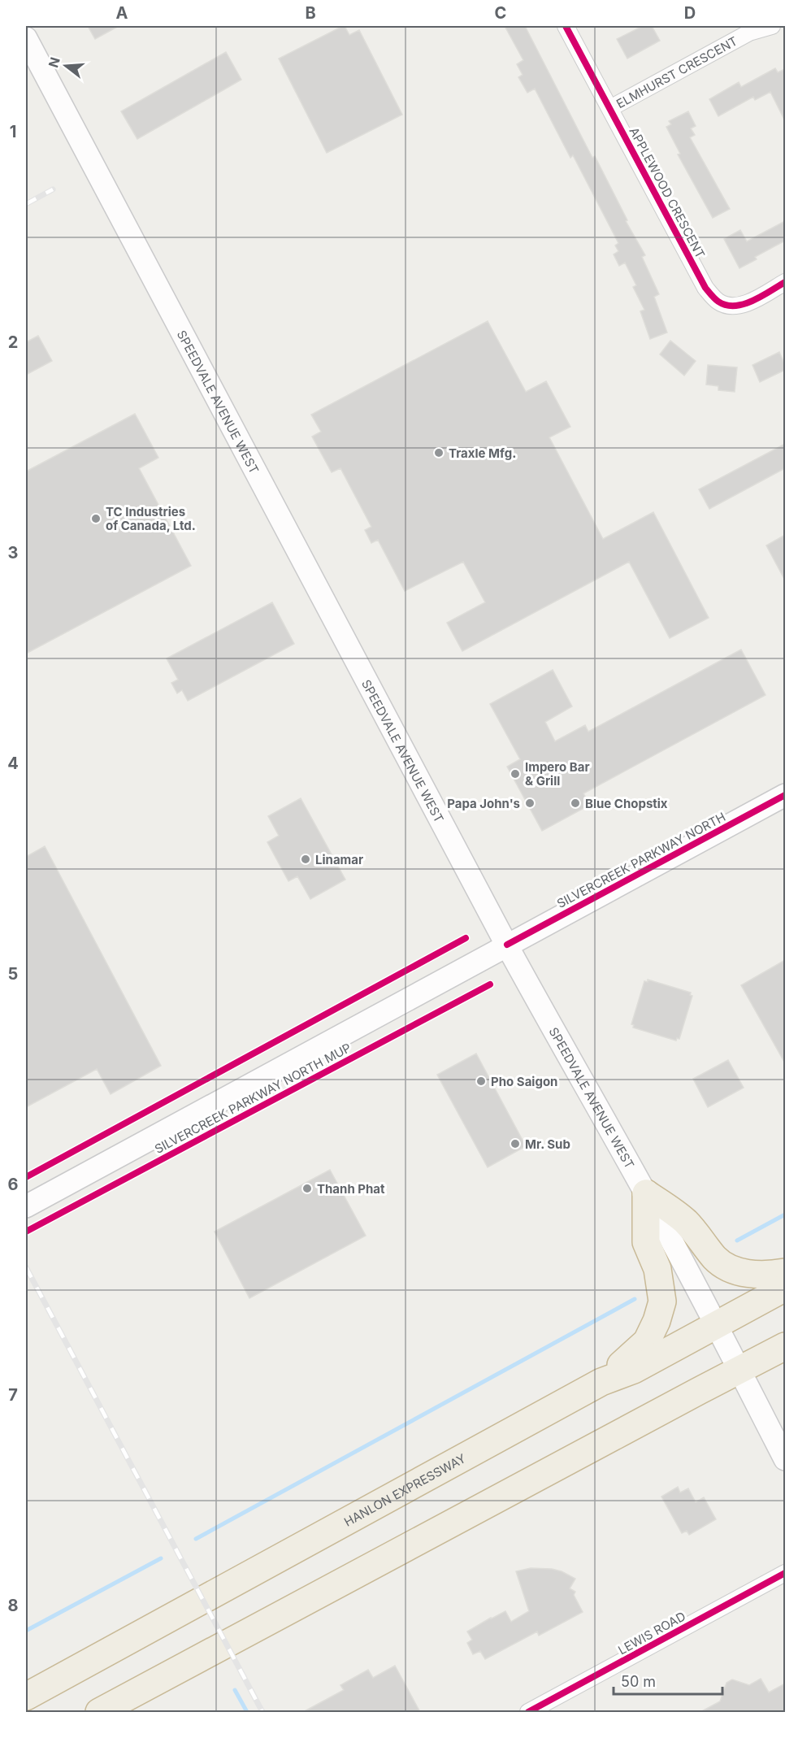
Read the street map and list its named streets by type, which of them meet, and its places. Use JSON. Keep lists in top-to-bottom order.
{
  "streets": {
    "highway": ["HANLON EXPRESSWAY"],
    "main road": ["SPEEDVALE AVENUE WEST", "SILVERCREEK PARKWAY NORTH"],
    "street": ["ELMHURST CRESCENT", "APPLEWOOD CRESCENT", "LEWIS ROAD"],
    "cycle path": ["SILVERCREEK PARKWAY NORTH MUP"]
  },
  "crossings": [
    ["ELMHURST CRESCENT", "APPLEWOOD CRESCENT"],
    ["SPEEDVALE AVENUE WEST", "SILVERCREEK PARKWAY NORTH"],
    ["SPEEDVALE AVENUE WEST", "HANLON EXPRESSWAY"]
  ],
  "places": [
    "Traxle Mfg.",
    "TC Industries of Canada, Ltd.",
    "Impero Bar & Grill",
    "Papa John's",
    "Blue Chopstix",
    "Linamar",
    "Pho Saigon",
    "Mr. Sub",
    "Thanh Phat"
  ],
  "scale_bar": "50 m",
  "north": "left",
  "grid": {
    "columns": [
      "A",
      "B",
      "C",
      "D"
    ],
    "rows": [
      "1",
      "2",
      "3",
      "4",
      "5",
      "6",
      "7",
      "8"
    ]
  }
}
